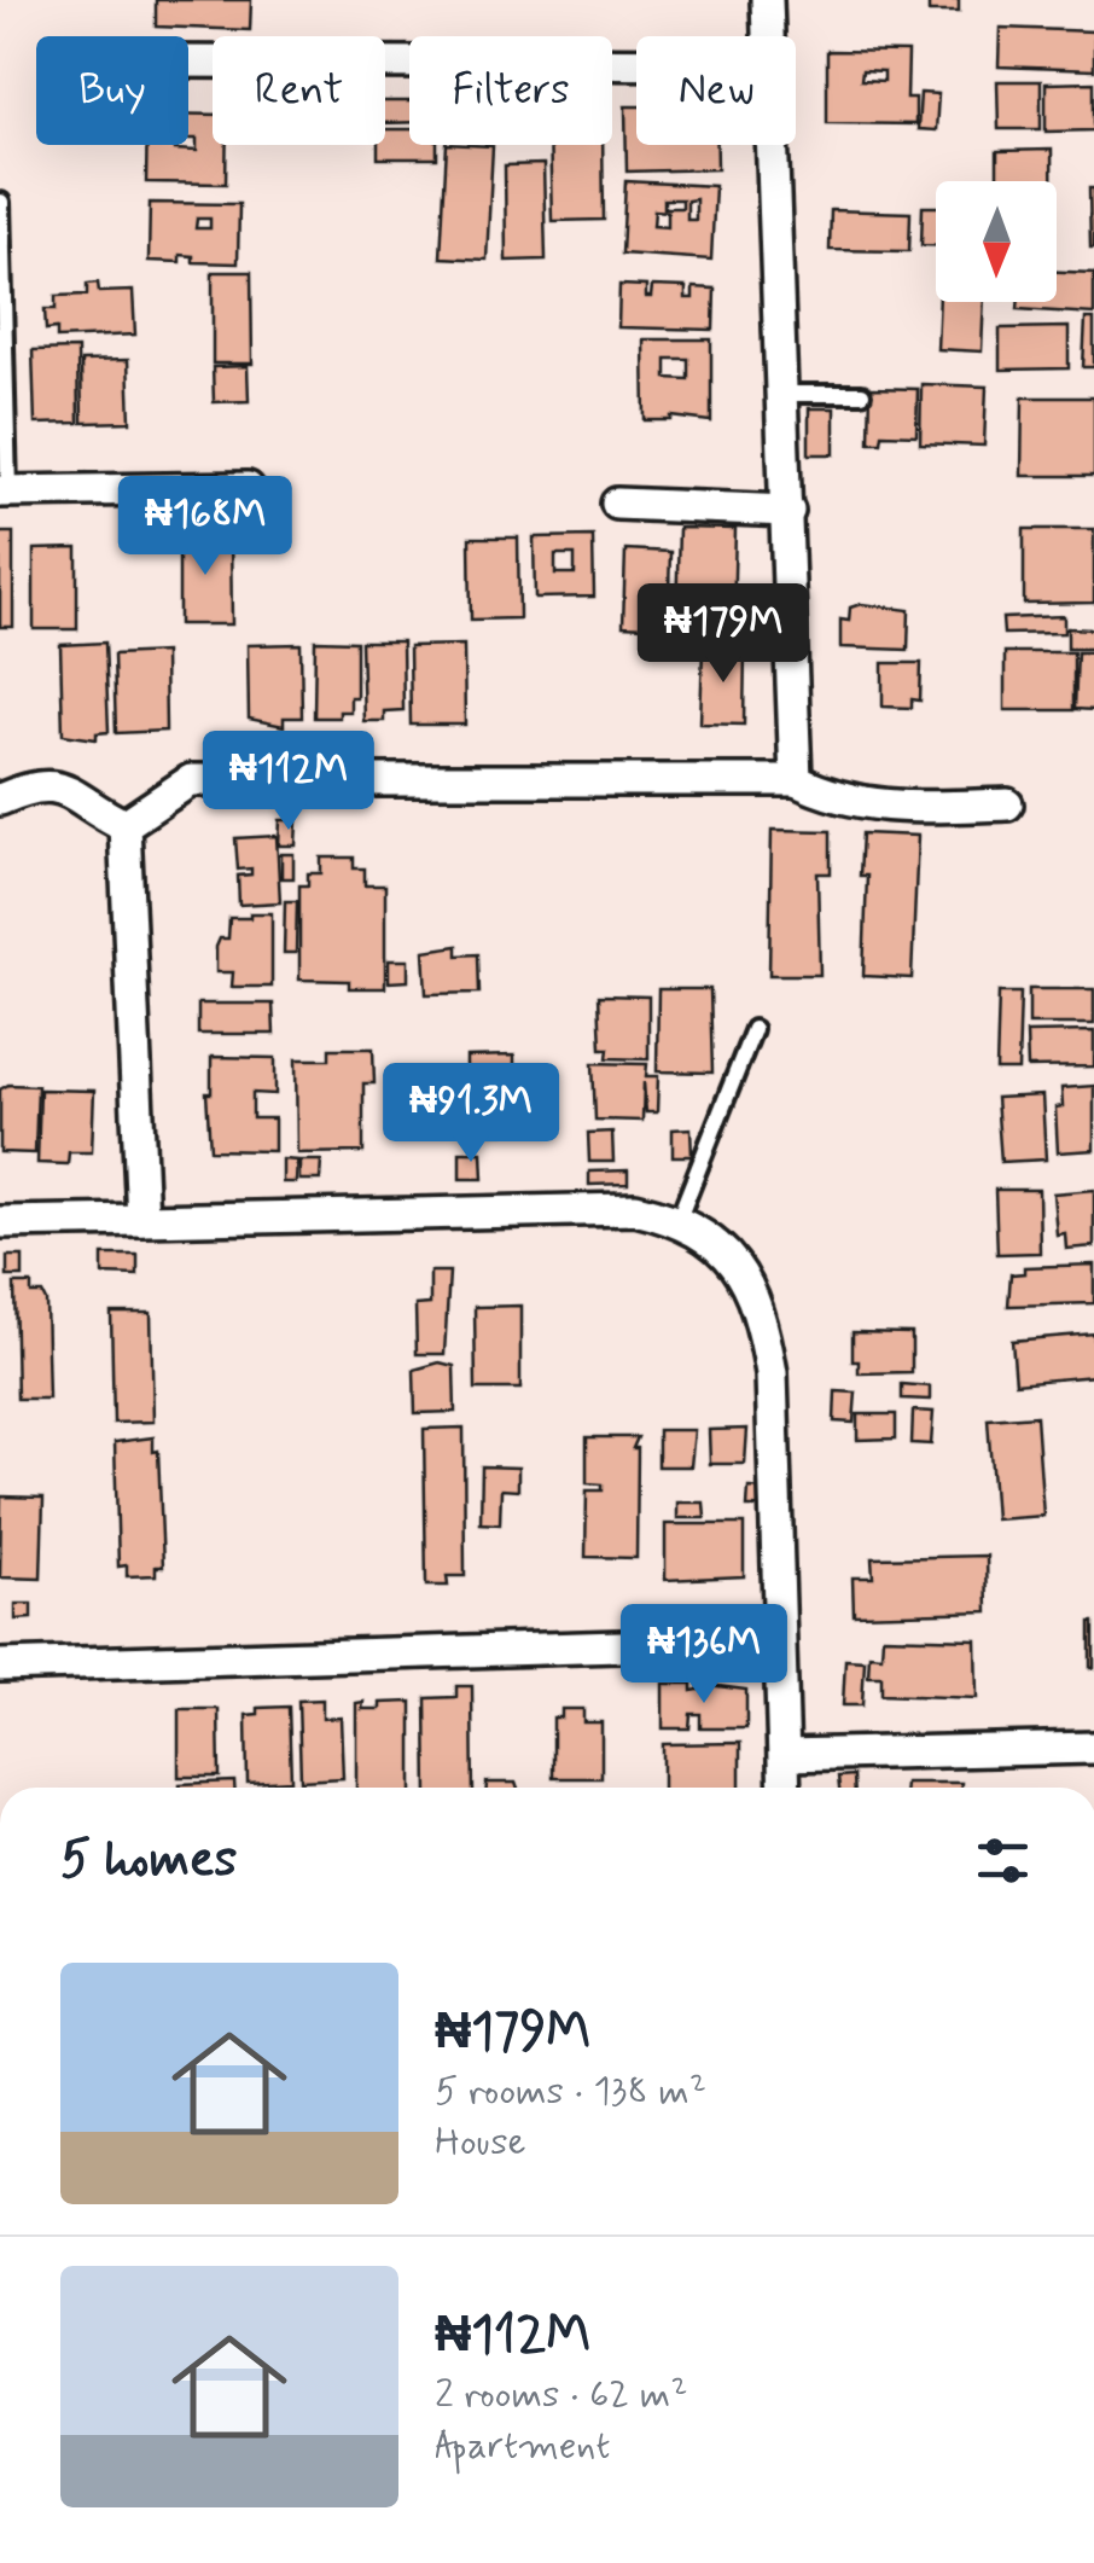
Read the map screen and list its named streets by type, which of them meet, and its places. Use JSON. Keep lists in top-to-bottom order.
{
  "north": "bottom",
  "page": {
    "chip": [
      "Buy",
      "Rent",
      "Filters",
      "New"
    ],
    "price": [
      "₦168M",
      "₦179M",
      "₦112M",
      "₦91.3M",
      "₦136M"
    ],
    "heading": "5 homes",
    "list": [
      {
        "name": "₦179M",
        "note": "5 rooms · 138 m² · House"
      },
      {
        "name": "₦112M",
        "note": "2 rooms · 62 m² · Apartment"
      }
    ]
  }
}
